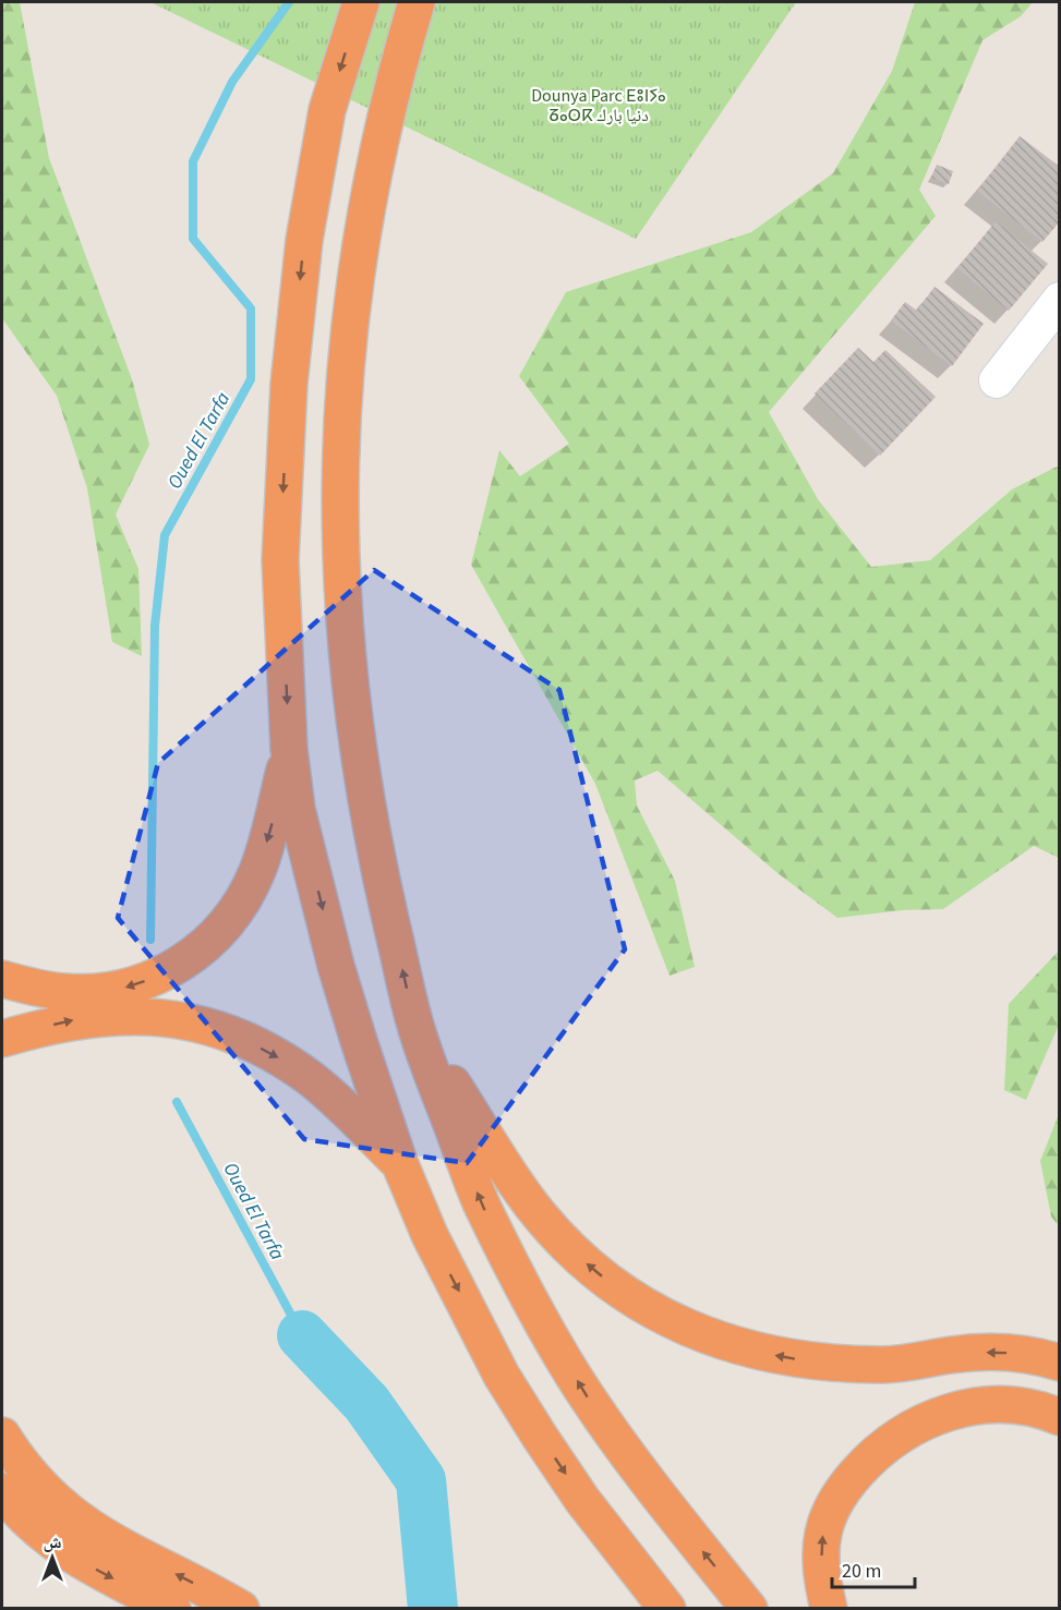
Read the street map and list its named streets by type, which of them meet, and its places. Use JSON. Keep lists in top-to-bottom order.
{
  "water": ["Oued El Tarfa"],
  "parks": ["Dounya Parc ⴹⵓⵏⵢⴰ ⵒⴰⵔⴽ دنيا بارك"],
  "scale_bar": "20 m",
  "north": "top"
}
